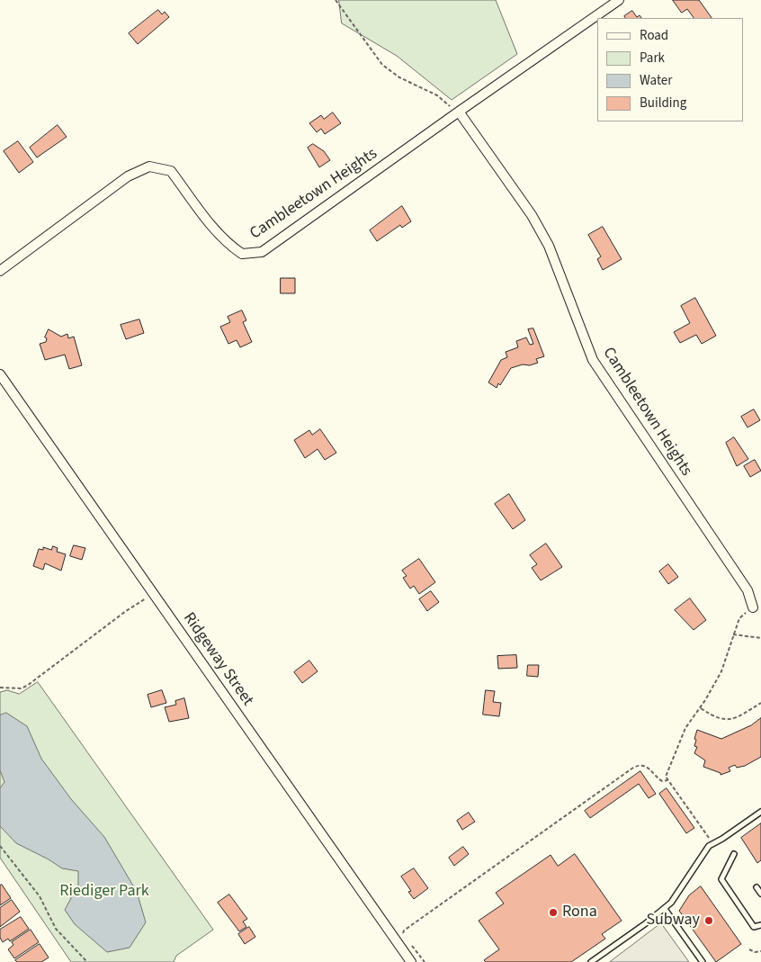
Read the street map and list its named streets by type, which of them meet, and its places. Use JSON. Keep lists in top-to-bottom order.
{
  "streets": {
    "street": ["Cambleetown Heights", "Ridgeway Street"]
  },
  "parks": ["Riediger Park"],
  "places": ["Rona", "Subway"],
  "legend": [
    "Road",
    "Park",
    "Water",
    "Building"
  ]
}
